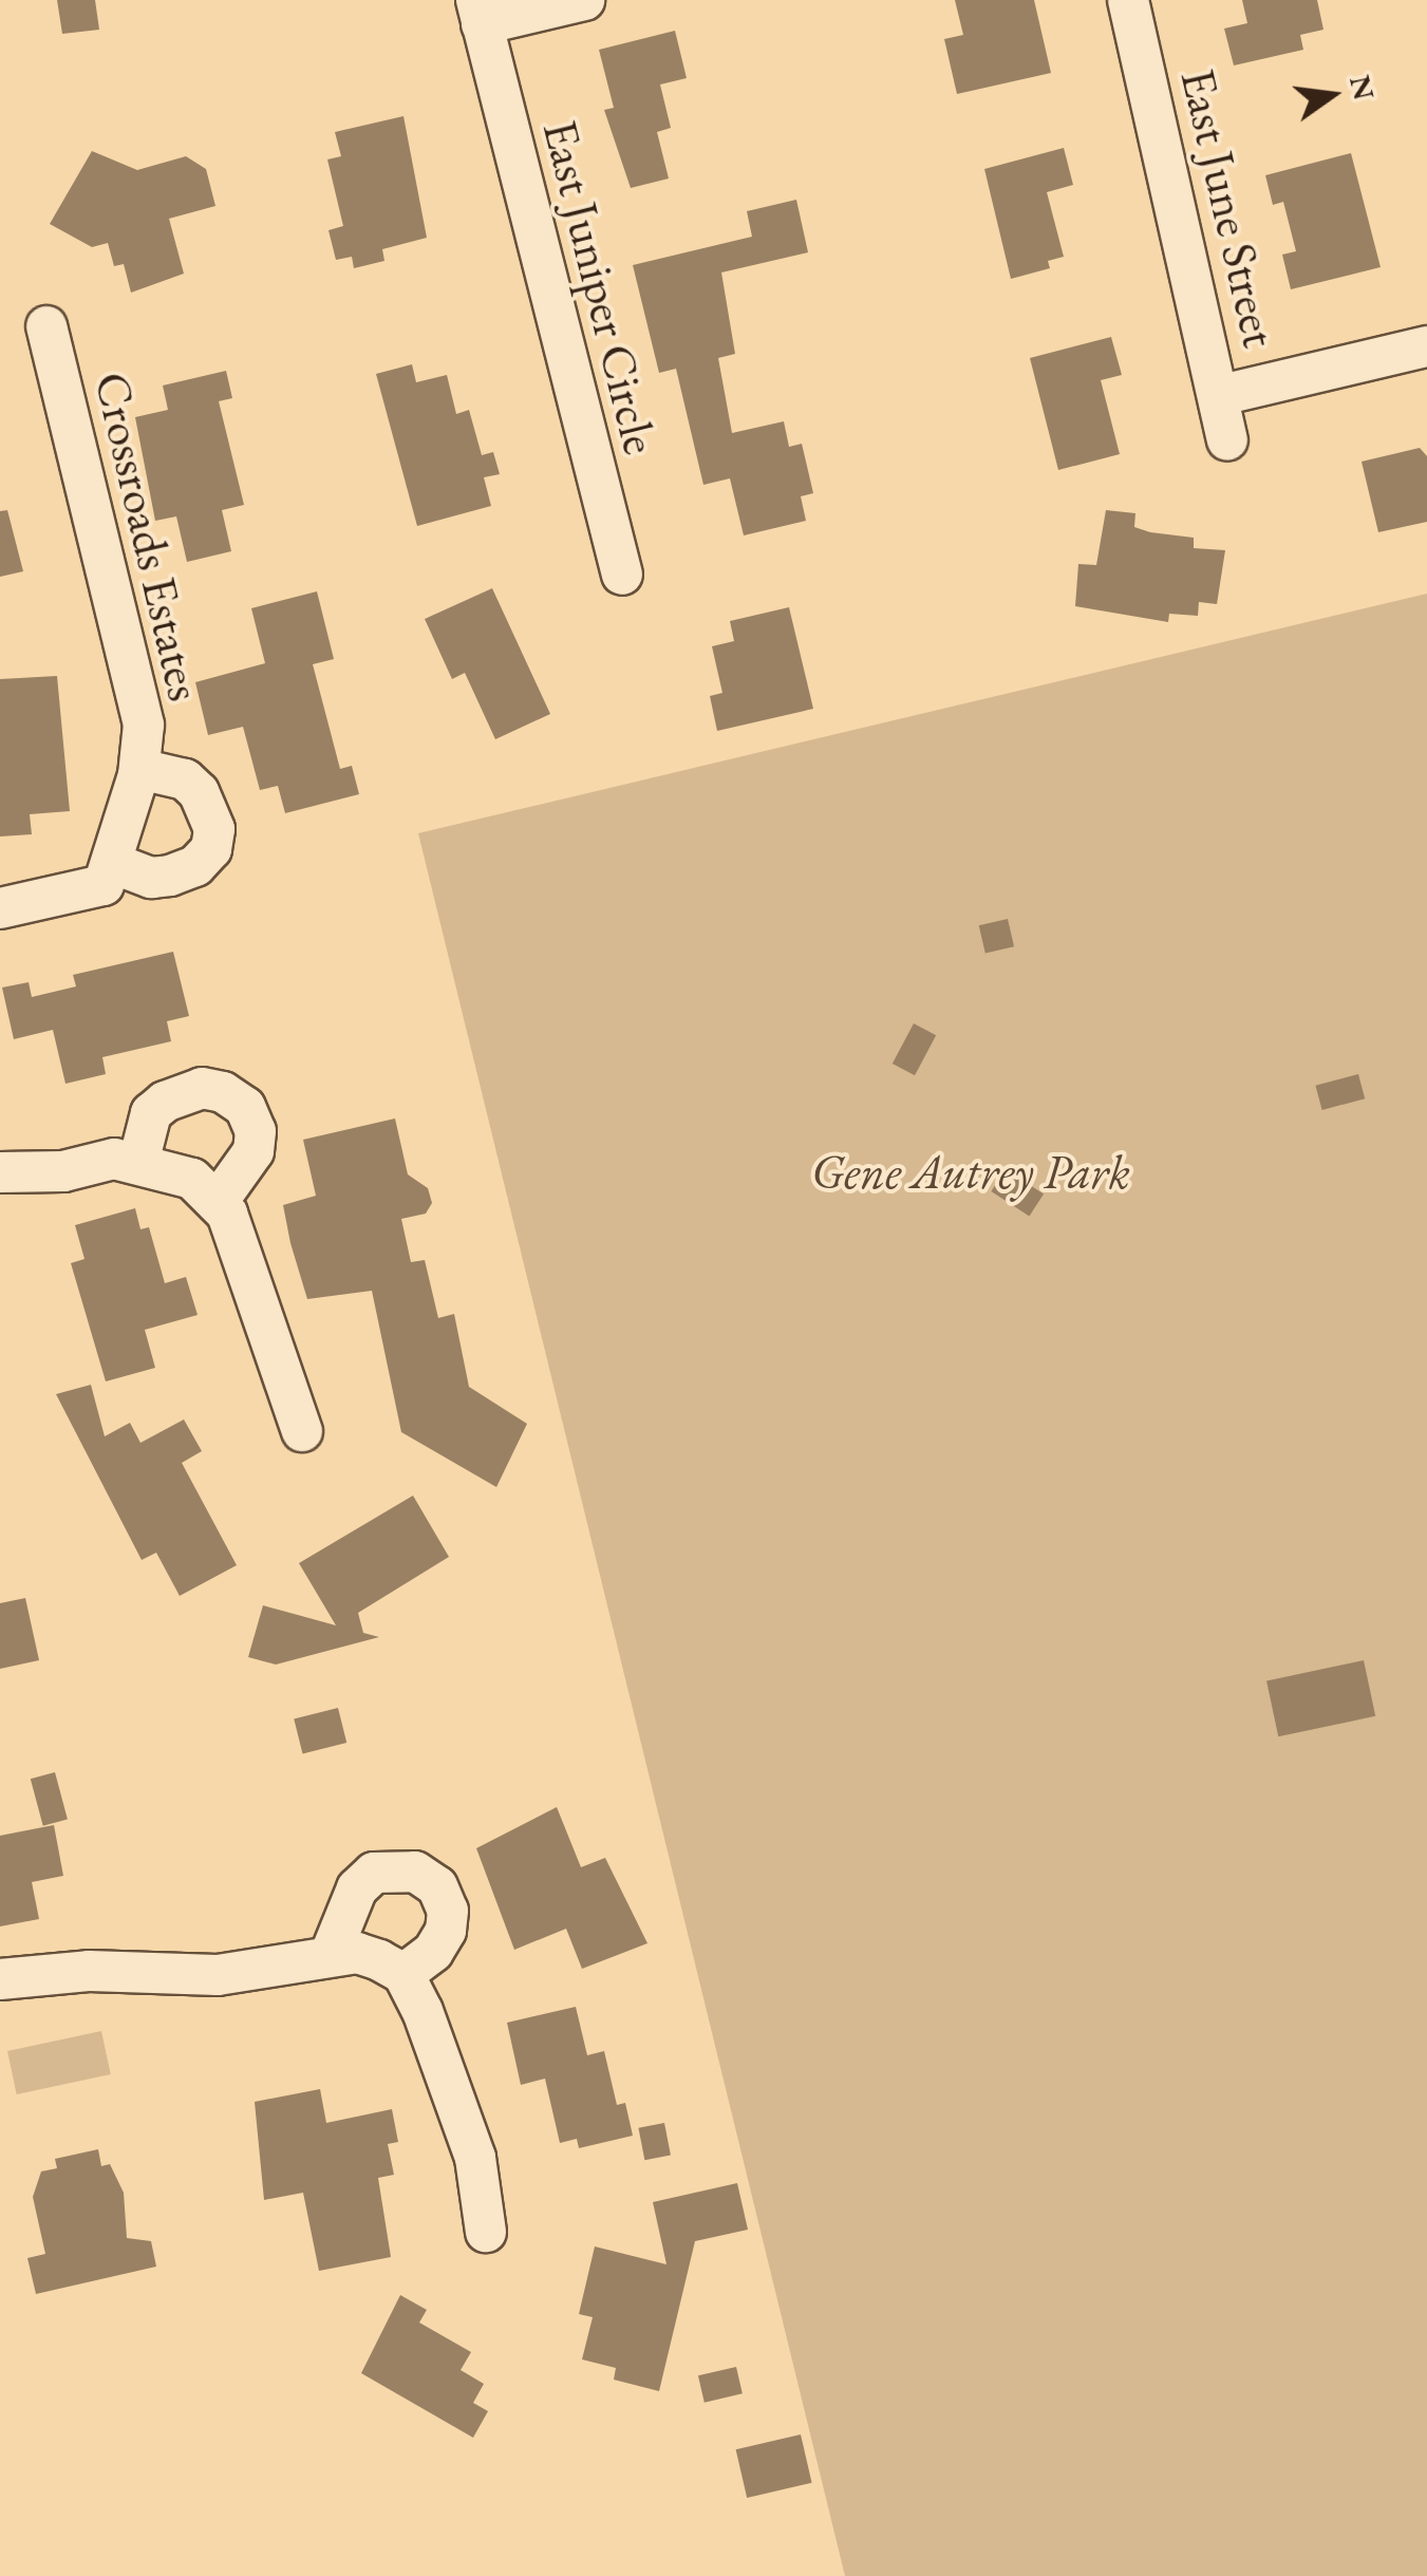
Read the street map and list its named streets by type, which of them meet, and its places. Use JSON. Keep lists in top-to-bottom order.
{
  "streets": {
    "street": ["East June Street", "East Juniper Circle", "Crossroads Estates"]
  },
  "parks": ["Gene Autrey Park"],
  "north": "right"
}
